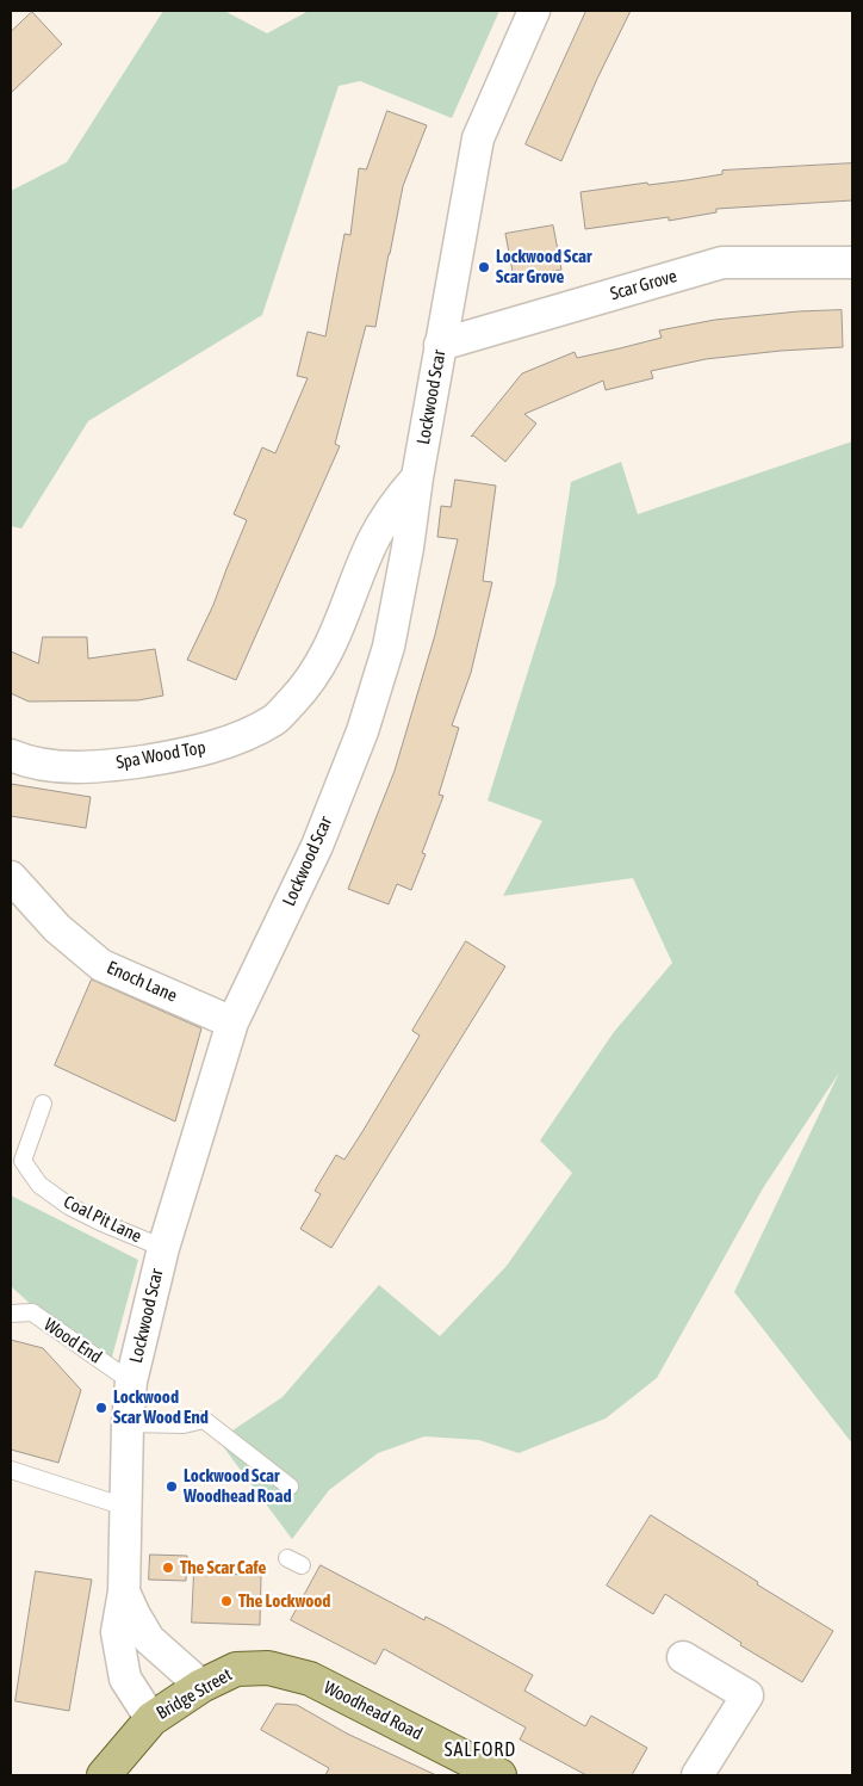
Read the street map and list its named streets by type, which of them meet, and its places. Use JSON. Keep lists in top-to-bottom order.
{
  "streets": {
    "main road": ["Bridge Street", "Woodhead Road"],
    "street": [
      "Scar Grove",
      "Lockwood Scar",
      "Spa Wood Top",
      "Enoch Lane"
    ],
    "lane": ["Coal Pit Lane", "Wood End"]
  },
  "crossings": [
    ["Scar Grove", "Lockwood Scar"],
    ["Lockwood Scar", "Spa Wood Top"],
    ["Lockwood Scar", "Enoch Lane"],
    ["Lockwood Scar", "Coal Pit Lane"],
    ["Lockwood Scar", "Wood End"],
    ["Lockwood Scar", "Bridge Street"],
    ["Bridge Street", "Woodhead Road"]
  ],
  "districts": ["SALFORD"],
  "places": [
    "Lockwood Scar Scar Grove",
    "Lockwood Scar Wood End",
    "Lockwood Scar Woodhead Road",
    "The Scar Cafe",
    "The Lockwood"
  ]
}
